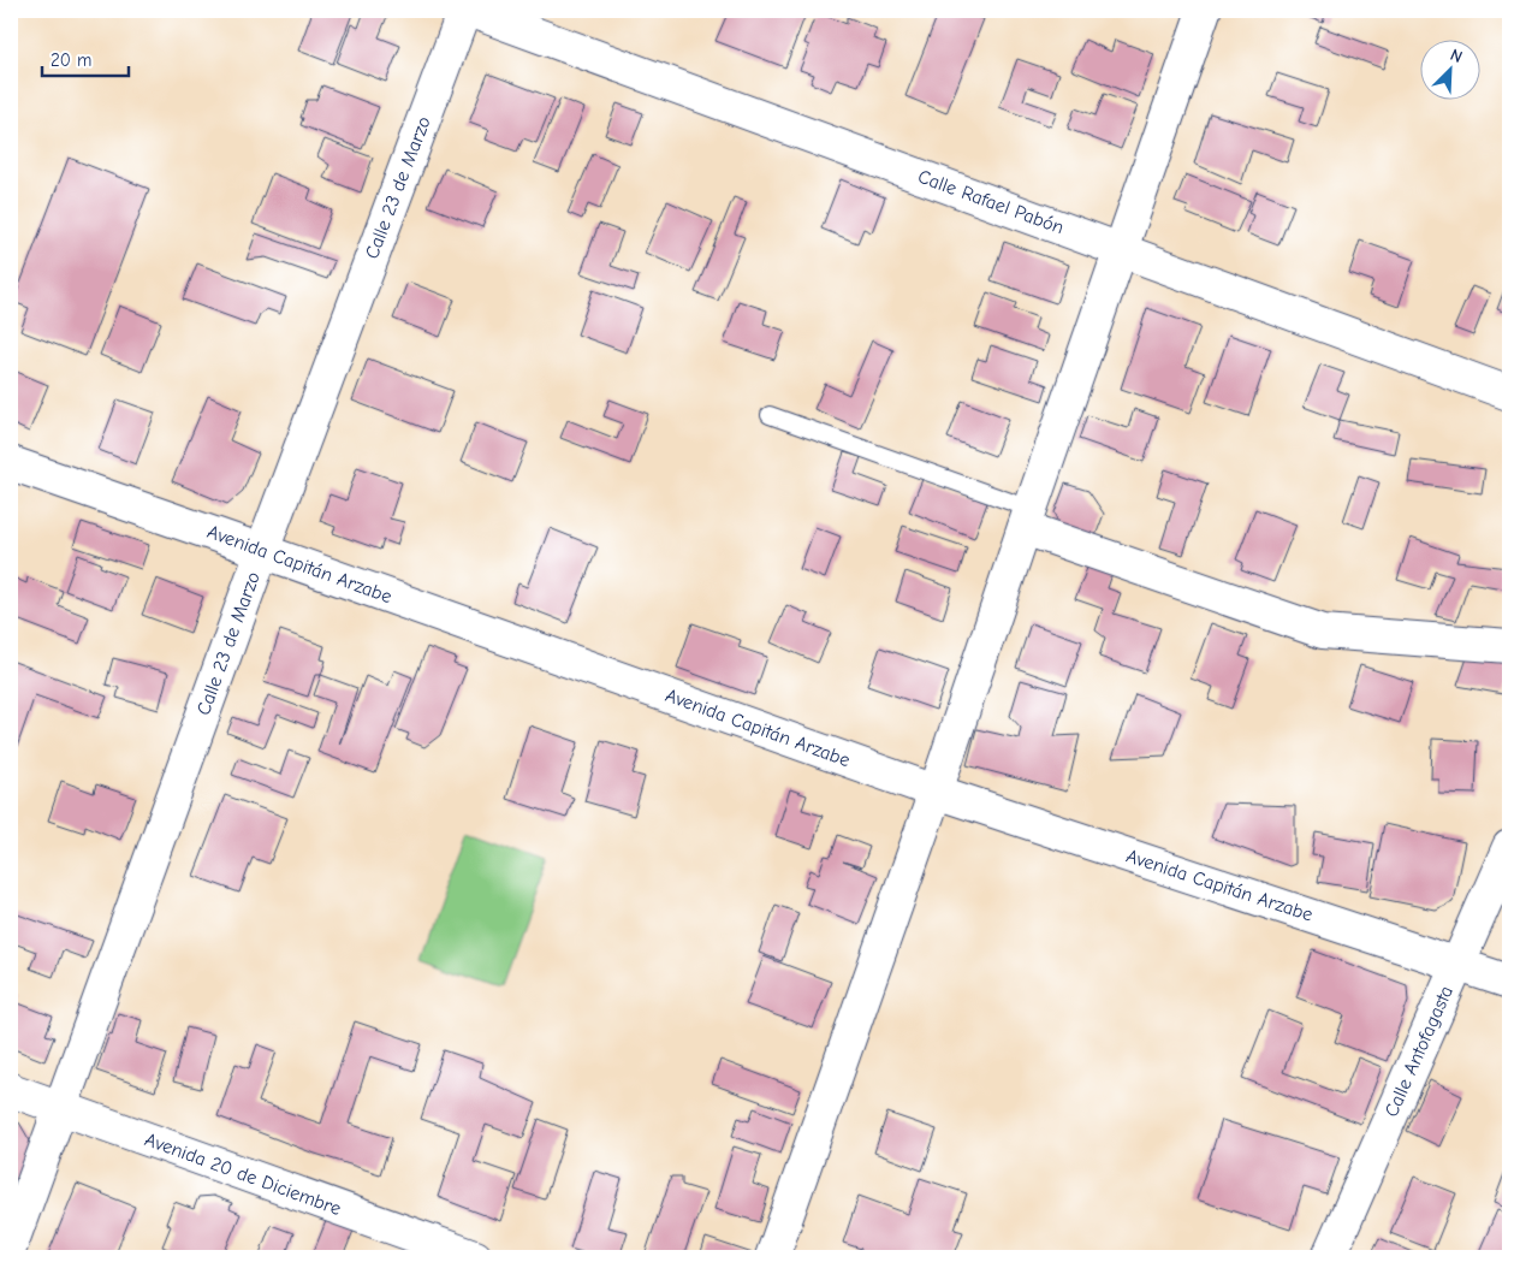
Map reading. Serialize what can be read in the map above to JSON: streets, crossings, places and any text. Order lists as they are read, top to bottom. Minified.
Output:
{"streets":{"main road":["Calle 23 de Marzo","Calle Rafael Pabón","Avenida Capitán Arzabe","Calle Antofagasta","Avenida 20 de Diciembre"]},"crossings":[["Calle 23 de Marzo","Avenida Capitán Arzabe"],["Calle 23 de Marzo","Avenida 20 de Diciembre"],["Avenida Capitán Arzabe","Calle Antofagasta"]],"scale_bar":"20 m","north":"top right"}
